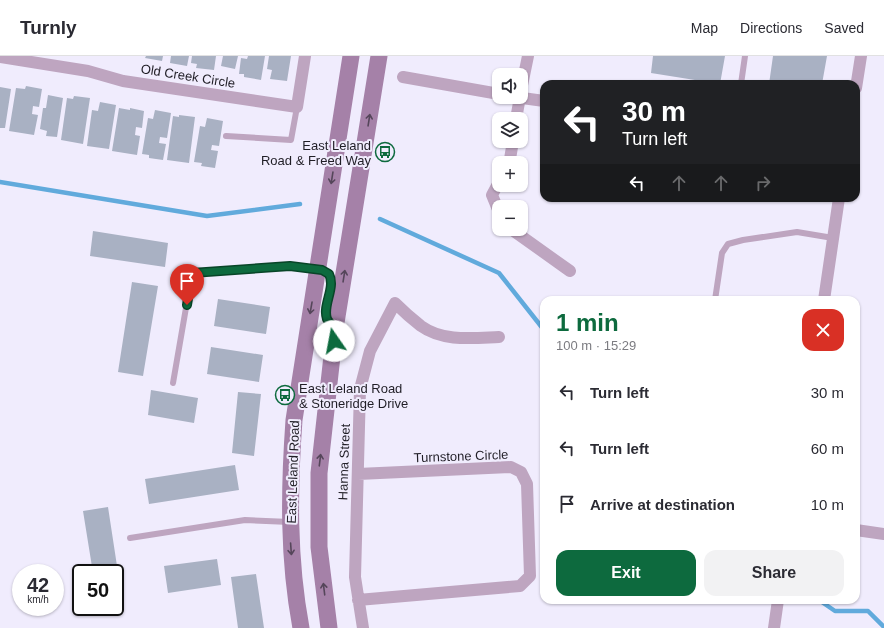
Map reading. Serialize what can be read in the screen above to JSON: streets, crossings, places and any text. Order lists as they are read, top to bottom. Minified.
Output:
{"streets":{"main road":["East Leland Road"],"street":["Old Creek Circle","Turnstone Circle","Hanna Street"]},"crossings":[["Turnstone Circle","Hanna Street"]],"places":{"bus stop":["East Leland Road & Freed Way","East Leland Road & Stoneridge Drive"]},"page":{"header":"Turnly","nav":["Map","Directions","Saved"],"map_buttons":["+","−"],"turn":["30 m","Turn left"],"heading":["1 min","100 m · 15:29"],"list":[{"name":"Turn left","value":"30 m"},{"name":"Turn left","value":"60 m"},{"name":"Arrive at destination","value":"10 m"}],"buttons":["Exit","Share"],"speed":"42 km/h","limit":"50"}}
